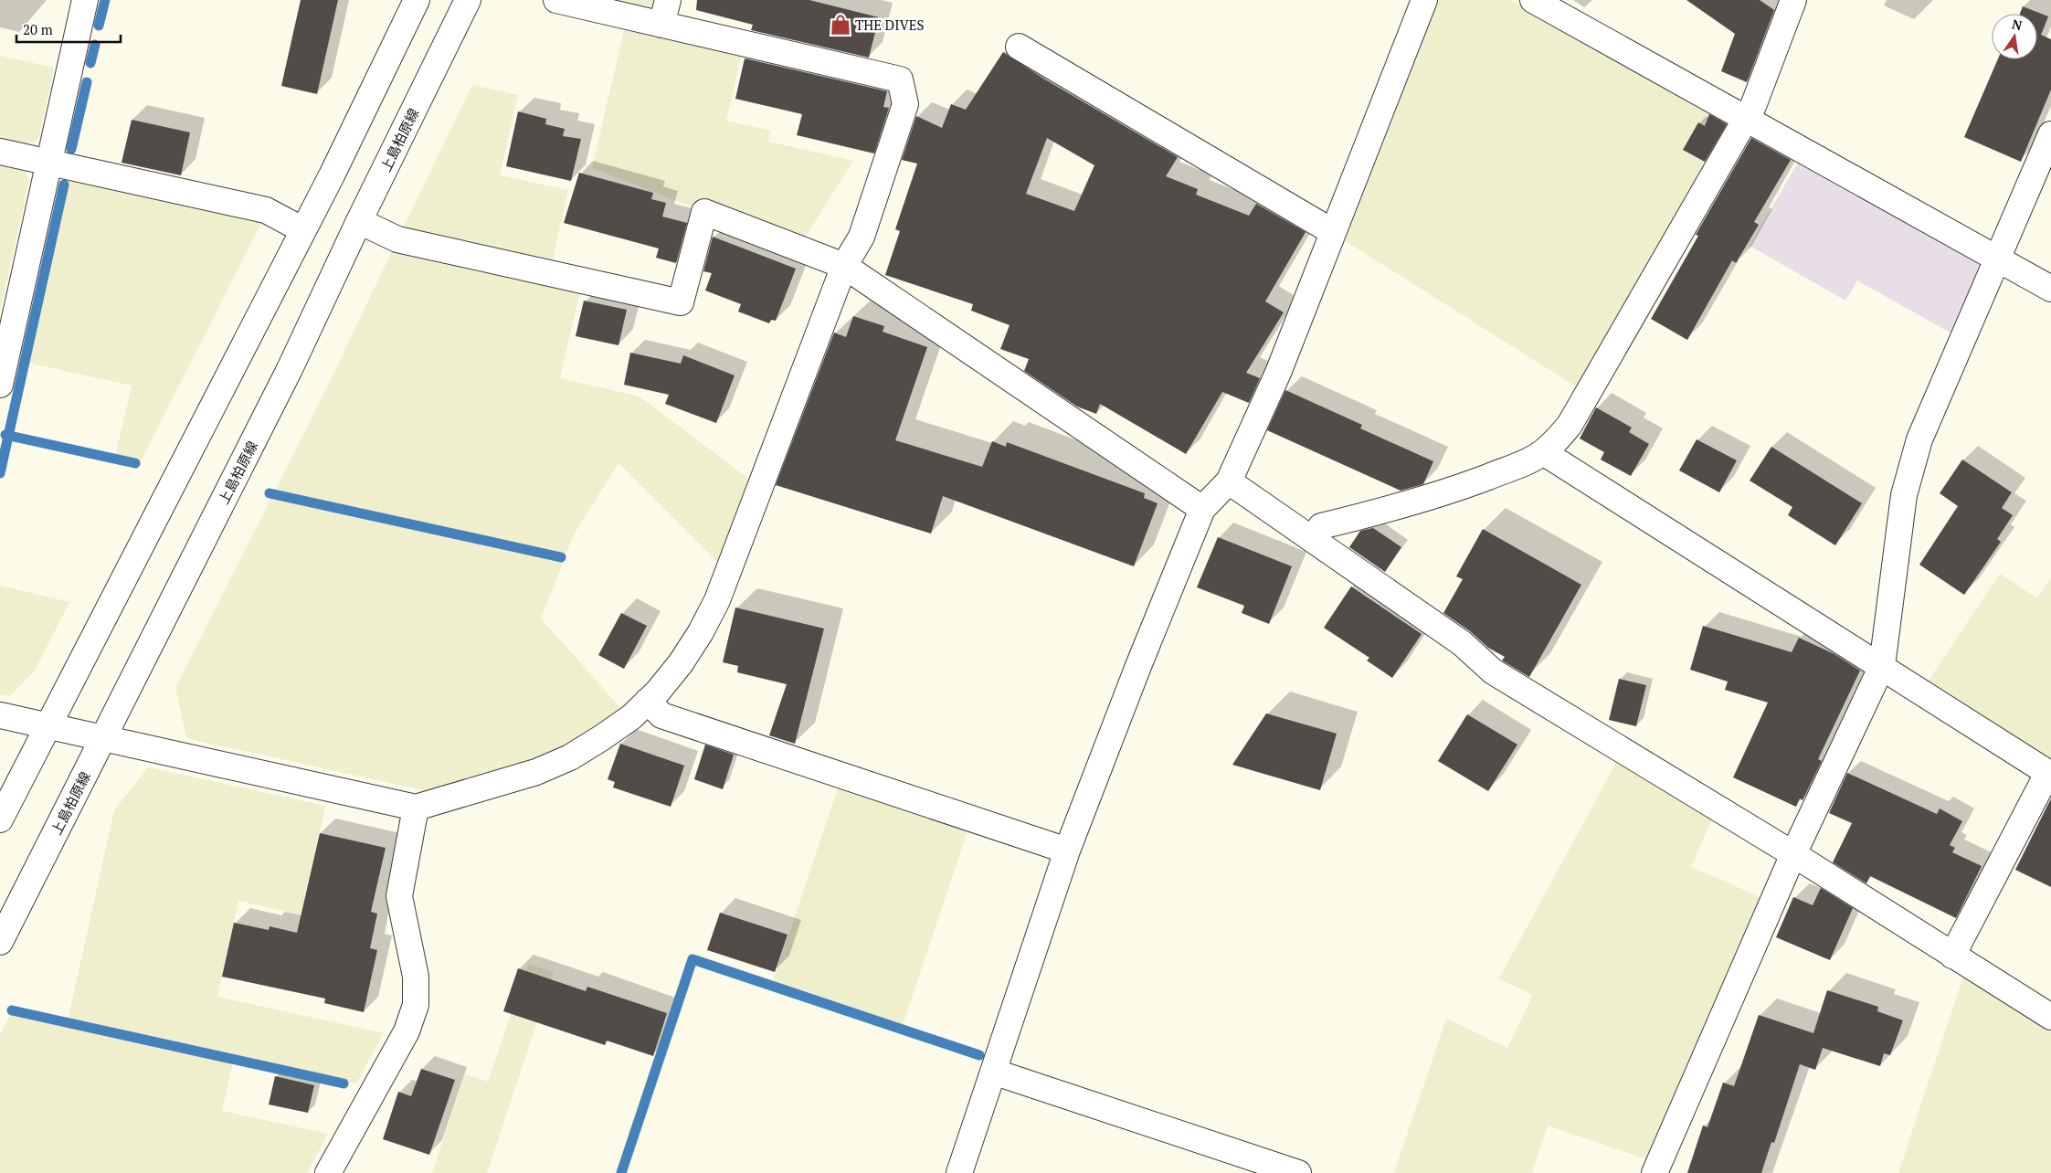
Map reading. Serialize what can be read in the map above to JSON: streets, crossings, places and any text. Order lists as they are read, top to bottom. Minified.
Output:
{"streets":{"street":["上島柏原線"]},"places":{"shop":["THE DIVES"]},"scale_bar":"20 m","north":"top"}
